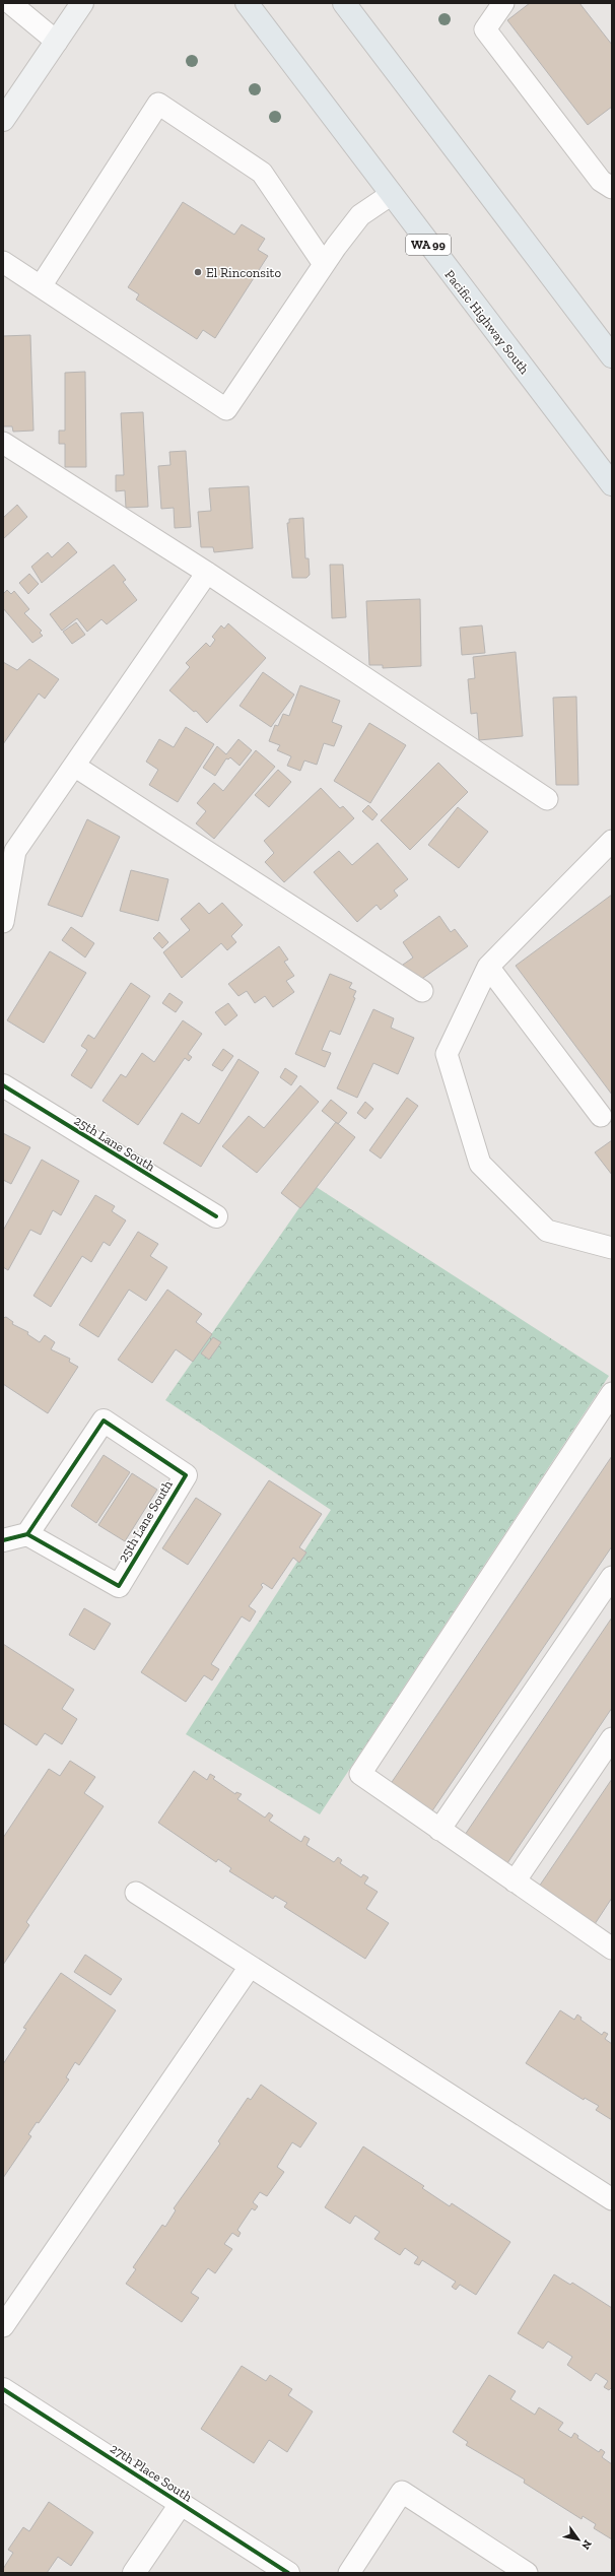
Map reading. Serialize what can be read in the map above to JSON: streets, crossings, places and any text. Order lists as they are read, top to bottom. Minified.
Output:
{"streets":{"main road":["WA 99","Pacific Highway South"],"street":["25th Lane South","27th Place South"]},"places":["El Rinconsito"],"north":"bottom right"}
